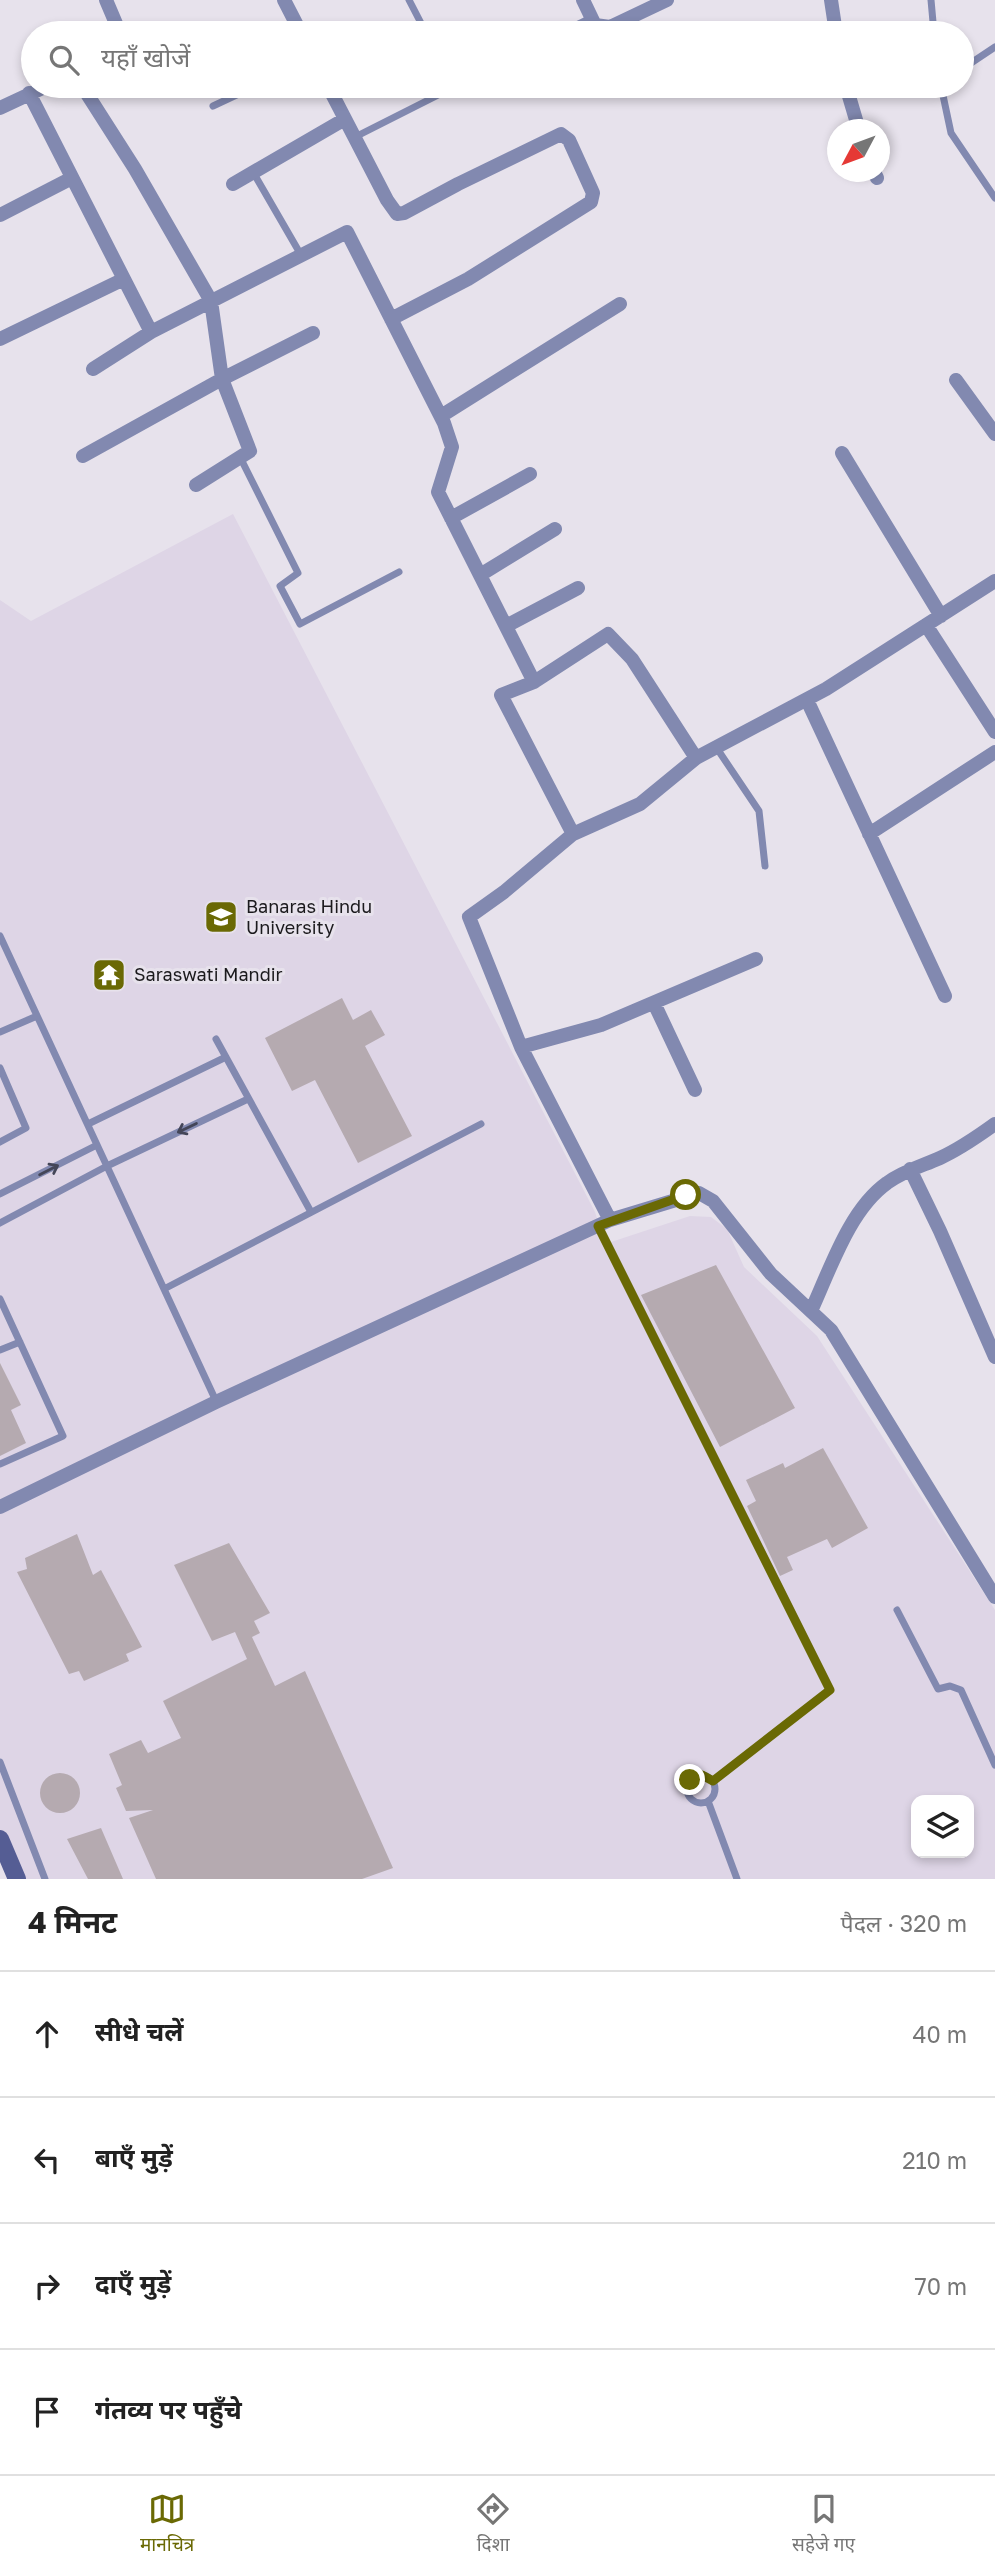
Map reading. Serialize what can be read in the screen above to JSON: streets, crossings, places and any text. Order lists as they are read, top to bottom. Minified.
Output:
{"places":{"school or university":["Banaras Hindu University"],"temple":["Saraswati Mandir"]},"north":"bottom left","page":{"search":"यहाँ खोजें","heading":["4 मिनट","पैदल · 320 m"],"list":[["सीधे चलें","40 m"],["बाएँ मुड़ें","210 m"],["दाएँ मुड़ें","70 m"],"गंतव्य पर पहुँचे"],"nav":["मानचित्र","दिशा","सहेजे गए"]}}
